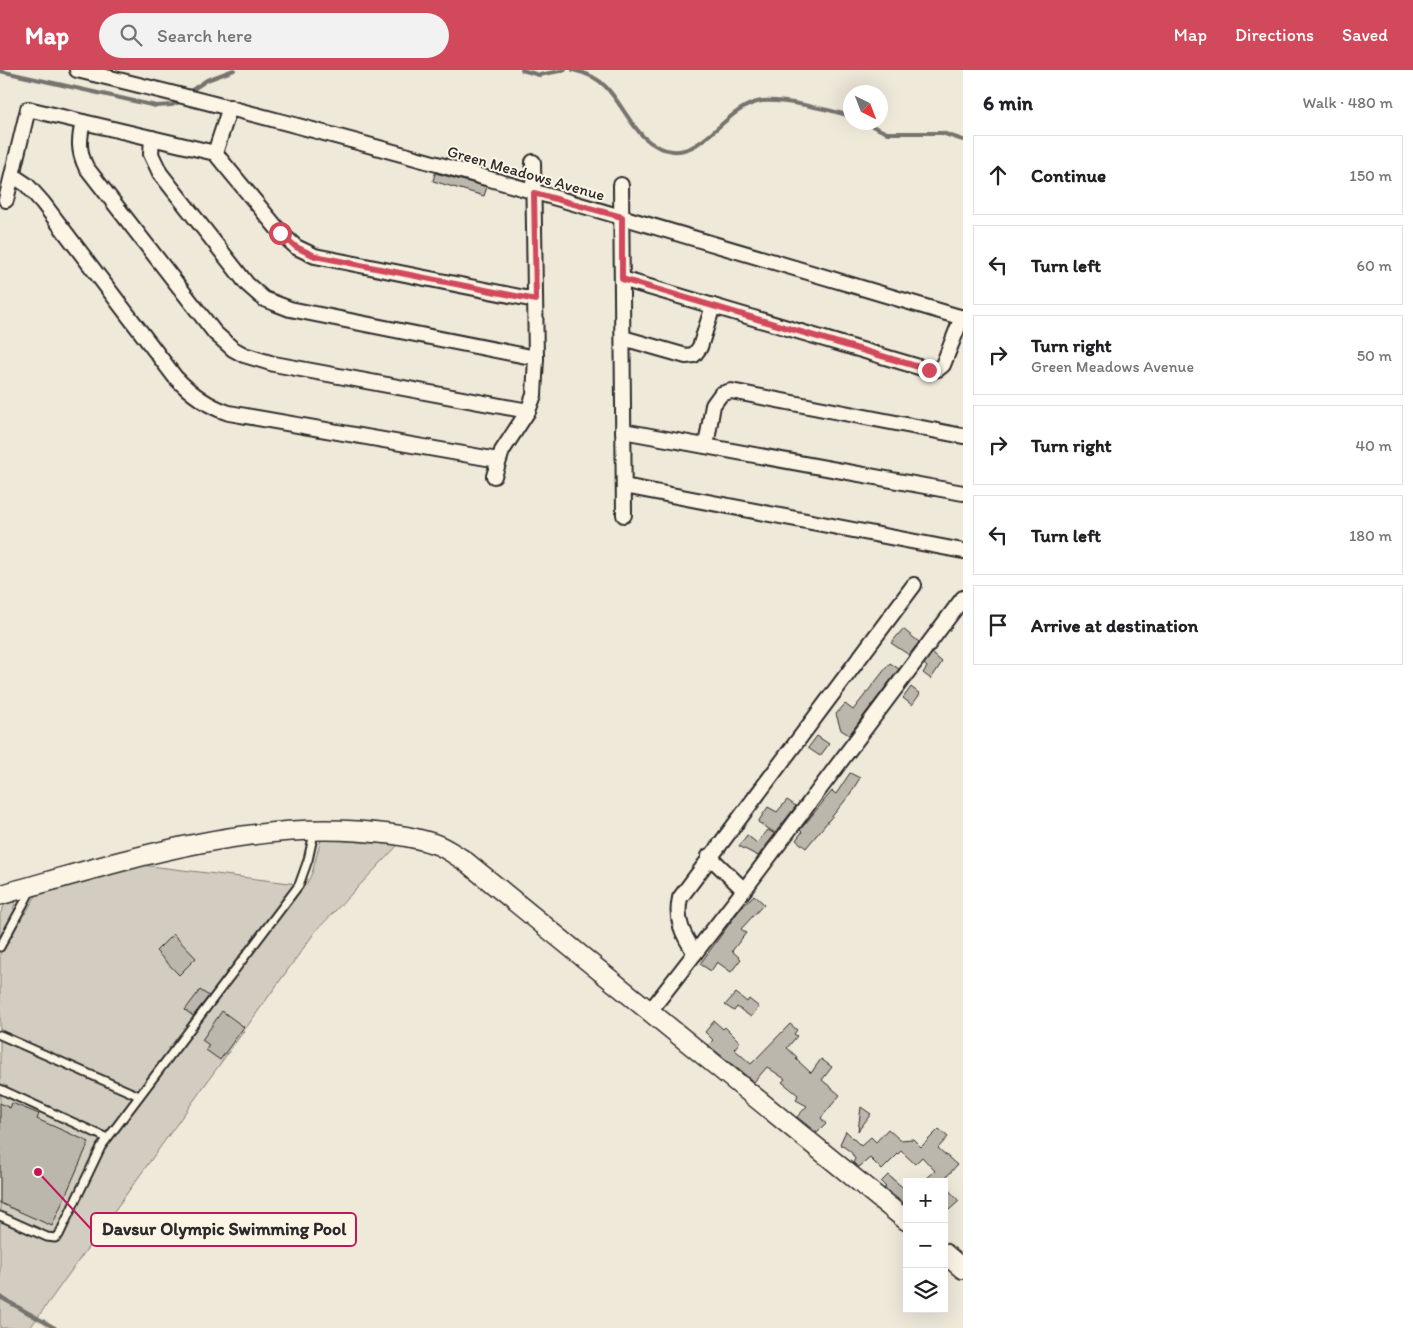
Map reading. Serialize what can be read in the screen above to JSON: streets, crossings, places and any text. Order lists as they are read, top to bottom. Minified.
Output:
{"streets":{"street":["Green Meadows Avenue"]},"places":["Davsur Olympic Swimming Pool"],"north":"bottom right","page":{"header":"Map","search":"Search here","nav":["Map","Directions","Saved"],"heading":["6 min","Walk · 480 m"],"list":[["Continue","150 m"],["Turn left","60 m"],["Turn right","Green Meadows Avenue","50 m"],["Turn right","40 m"],["Turn left","180 m"],"Arrive at destination"],"map_buttons":["+","−"]}}
